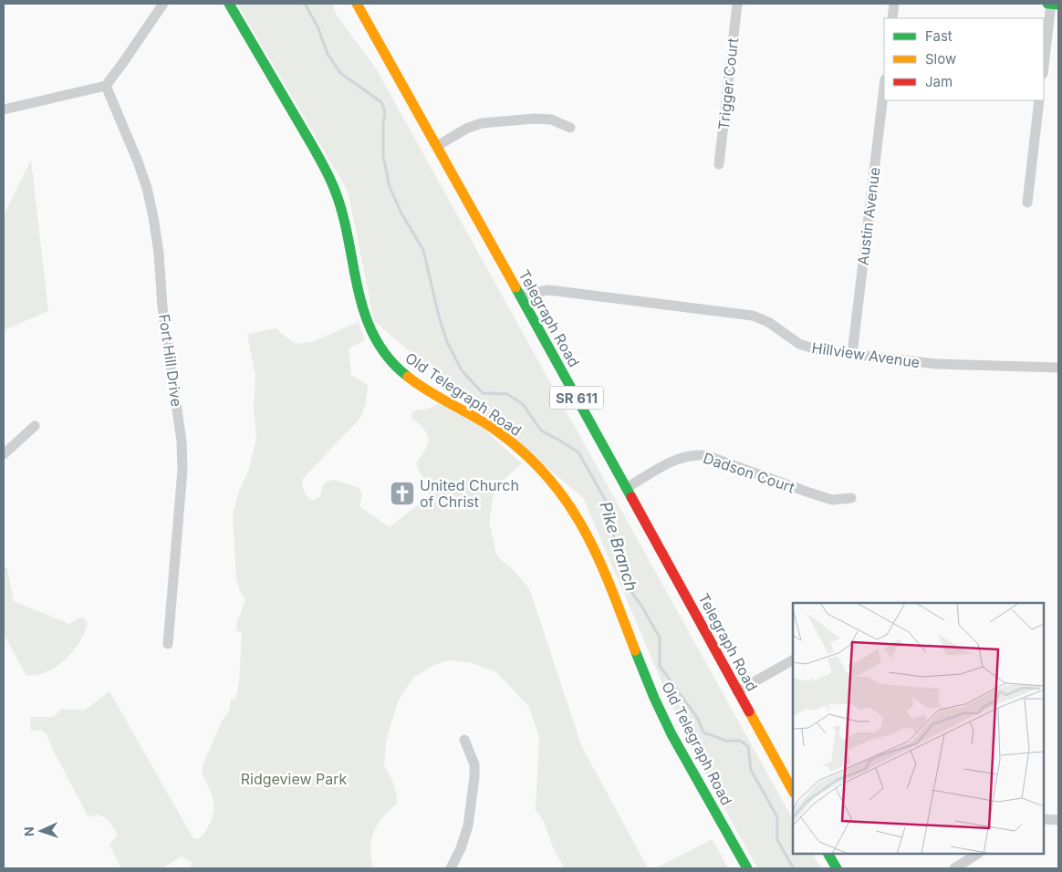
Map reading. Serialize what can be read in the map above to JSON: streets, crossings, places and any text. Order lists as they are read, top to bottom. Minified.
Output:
{"streets":{"street":["Trigger Court","Austin Avenue","Telegraph Road","Hillview Avenue","Fort Hill Drive","Old Telegraph Road","SR 611","Dadson Court"]},"crossings":[["Austin Avenue","Hillview Avenue"],["Telegraph Road","Hillview Avenue"],["Telegraph Road","Dadson Court"]],"water":["Pike Branch"],"parks":["Ridgeview Park"],"places":{"church":["United Church of Christ"]},"legend":["Fast","Slow","Jam"],"north":"left"}
